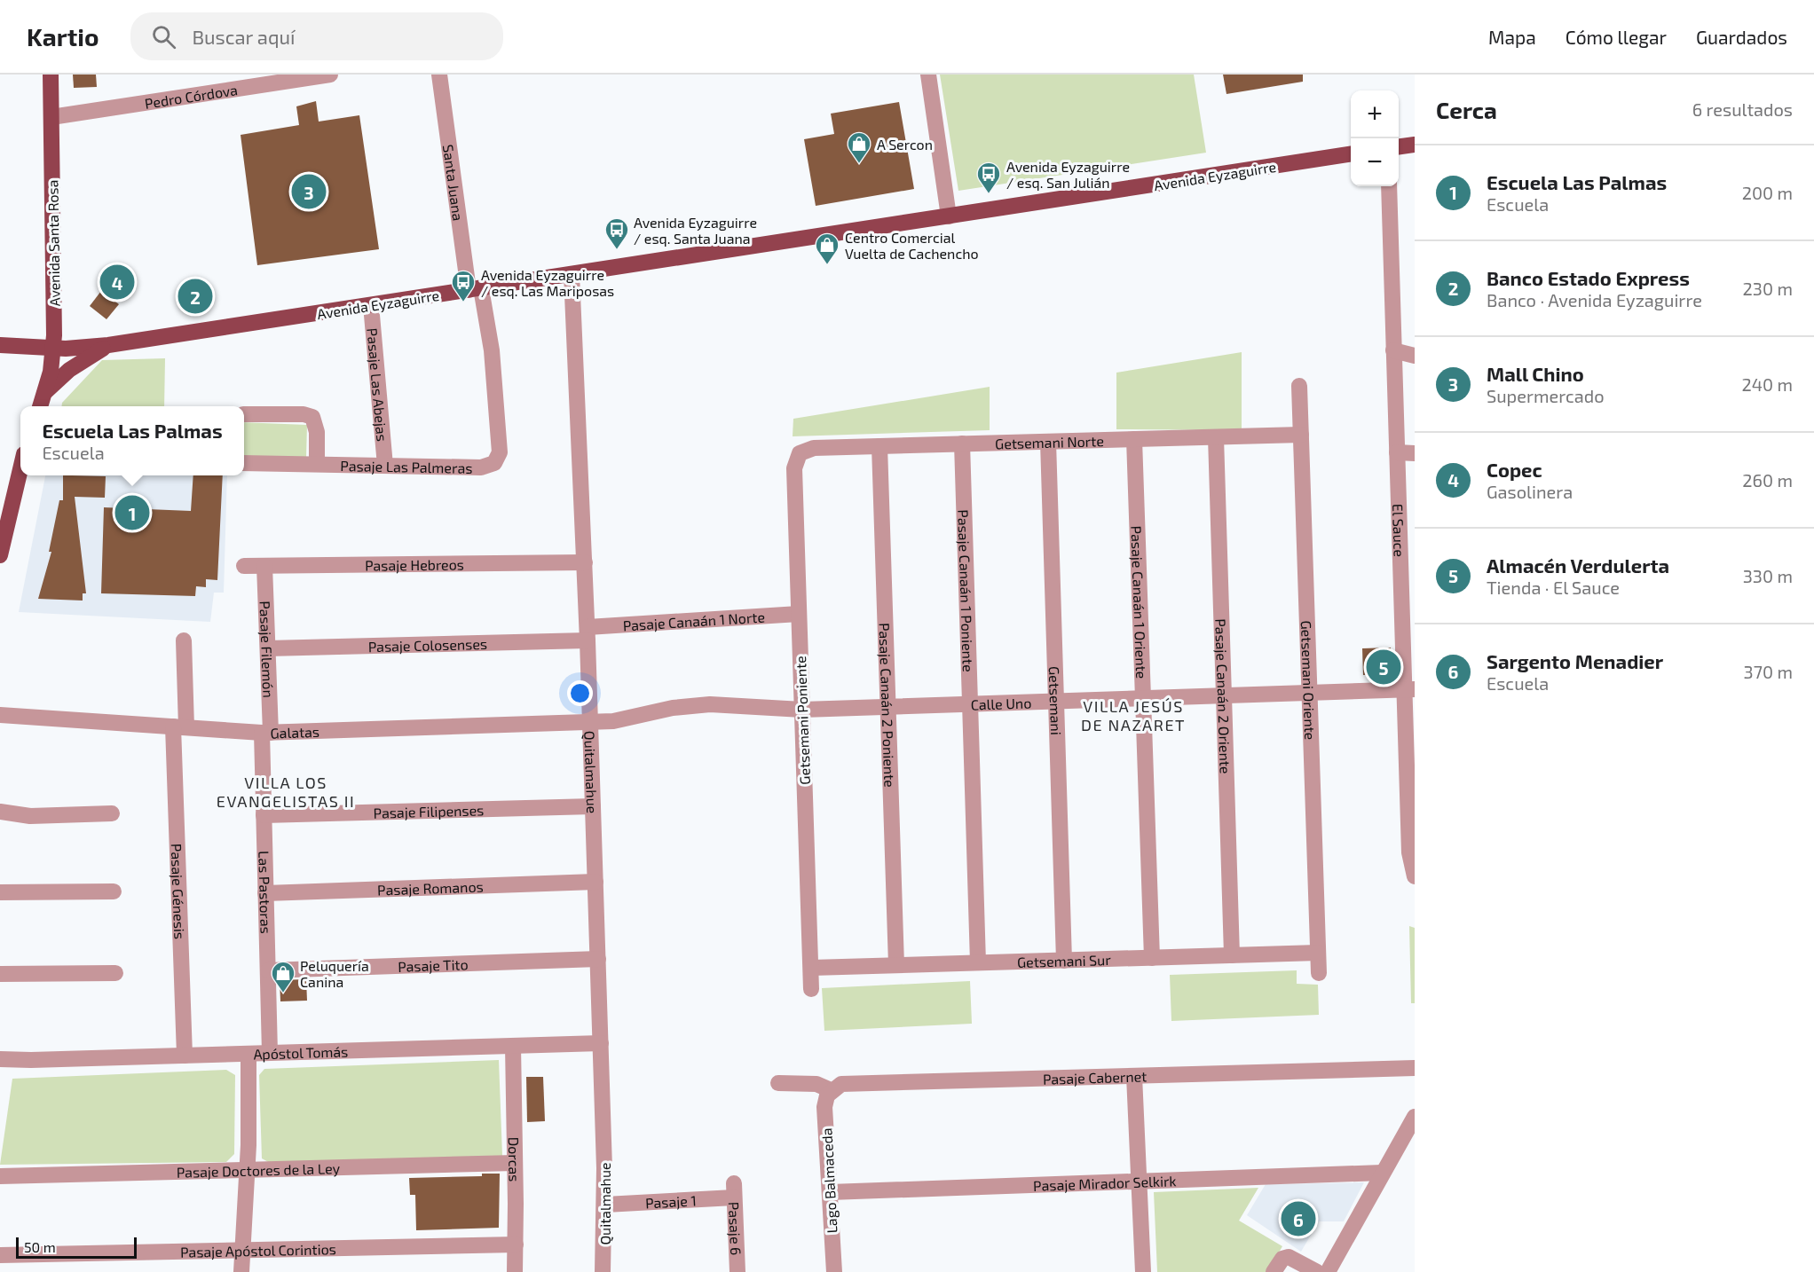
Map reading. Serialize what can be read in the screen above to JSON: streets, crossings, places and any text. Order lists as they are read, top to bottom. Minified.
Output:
{"streets":{"main road":["Avenida Eyzaguirre","Avenida Santa Rosa"],"street":["Pedro Córdova","Santa Juana","Pasaje Las Abejas","Getsemani Norte","Pasaje Las Palmeras","El Sauce","Pasaje Hebreos","Pasaje Canaán 1 Poniente","Pasaje Canaán 1 Oriente","Pasaje Canaán 1 Norte","Pasaje Colosenses","Pasaje Filemón","Getsemani Oriente","Pasaje Canaán 2 Oriente","Getsemani","Calle Uno","Pasaje Canaán 2 Poniente","Getsemani Poniente","Galatas","Quitalmahue","Pasaje Filipenses","Pasaje Romanos","Pasaje Génesis","Las Pastoras","Getsemani Sur","Pasaje Tito","Apóstol Tomás","Pasaje Cabernet","Dorcas","Pasaje Doctores de la Ley","Lago Balmaceda","Pasaje Mirador Selkirk","Pasaje 1","Pasaje 6","Pasaje Apóstol Corintios"]},"crossings":[["Pedro Córdova","Avenida Santa Rosa"],["Avenida Eyzaguirre","Santa Juana"],["Avenida Eyzaguirre","Avenida Santa Rosa"],["Avenida Eyzaguirre","Pasaje Las Abejas"],["Avenida Eyzaguirre","Quitalmahue"],["Santa Juana","Pasaje Las Palmeras"],["Pasaje Las Abejas","Pasaje Las Palmeras"],["Getsemani Norte","Pasaje Canaán 1 Poniente"],["Getsemani Norte","Pasaje Canaán 1 Oriente"],["Getsemani Norte","Getsemani Oriente"],["Getsemani Norte","Pasaje Canaán 2 Oriente"],["Getsemani Norte","Getsemani"],["Getsemani Norte","Pasaje Canaán 2 Poniente"],["Getsemani Norte","Getsemani Poniente"],["El Sauce","Calle Uno"],["Pasaje Hebreos","Pasaje Filemón"],["Pasaje Hebreos","Quitalmahue"],["Pasaje Canaán 1 Poniente","Calle Uno"],["Pasaje Canaán 1 Poniente","Getsemani Sur"],["Pasaje Canaán 1 Oriente","Calle Uno"],["Pasaje Canaán 1 Oriente","Getsemani Sur"],["Pasaje Canaán 1 Norte","Pasaje Colosenses"],["Pasaje Canaán 1 Norte","Getsemani Poniente"],["Pasaje Canaán 1 Norte","Quitalmahue"],["Pasaje Colosenses","Pasaje Filemón"],["Pasaje Colosenses","Quitalmahue"],["Pasaje Filemón","Galatas"],["Pasaje Filemón","Las Pastoras"],["Getsemani Oriente","Calle Uno"],["Getsemani Oriente","Getsemani Sur"],["Pasaje Canaán 2 Oriente","Calle Uno"],["Pasaje Canaán 2 Oriente","Getsemani Sur"],["Getsemani","Calle Uno"],["Getsemani","Getsemani Sur"],["Calle Uno","Pasaje Canaán 2 Poniente"],["Calle Uno","Getsemani Poniente"],["Calle Uno","Galatas"],["Calle Uno","Quitalmahue"],["Pasaje Canaán 2 Poniente","Getsemani Sur"],["Getsemani Poniente","Getsemani Sur"],["Galatas","Quitalmahue"],["Galatas","Pasaje Génesis"],["Galatas","Las Pastoras"],["Quitalmahue","Pasaje Filipenses"],["Quitalmahue","Pasaje Romanos"],["Quitalmahue","Pasaje Tito"],["Quitalmahue","Apóstol Tomás"],["Quitalmahue","Pasaje 1"],["Pasaje Filipenses","Las Pastoras"],["Pasaje Romanos","Las Pastoras"],["Pasaje Génesis","Apóstol Tomás"],["Las Pastoras","Pasaje Tito"],["Las Pastoras","Apóstol Tomás"],["Apóstol Tomás","Dorcas"],["Pasaje Cabernet","Lago Balmaceda"],["Dorcas","Pasaje Doctores de la Ley"],["Dorcas","Pasaje Apóstol Corintios"],["Lago Balmaceda","Pasaje Mirador Selkirk"],["Pasaje 1","Pasaje 6"]],"districts":["VILLA JESÚS DE NAZARET","VILLA LOS EVANGELISTAS II"],"places":{"shop":["A Sercon","Centro Comercial Vuelta de Cachencho","Peluquería Canina"],"bus stop":["Avenida Eyzaguirre / esq. San Julián","Avenida Eyzaguirre / esq. Santa Juana","Avenida Eyzaguirre / esq. Las Mariposas"]},"scale_bar":"50 m","page":{"header":"Kartio","search":"Buscar aquí","nav":["Mapa","Cómo llegar","Guardados"],"heading":["Cerca","6 resultados"],"map_buttons":["+","−"],"list":[{"mark":"1","name":"Escuela Las Palmas","note":"Escuela","value":"200 m"},{"mark":"2","name":"Banco Estado Express","note":"Banco · Avenida Eyzaguirre","value":"230 m"},{"mark":"3","name":"Mall Chino","note":"Supermercado","value":"240 m"},{"mark":"4","name":"Copec","note":"Gasolinera","value":"260 m"},{"mark":"5","name":"Almacén Verdulerta","note":"Tienda · El Sauce","value":"330 m"},{"mark":"6","name":"Sargento Menadier","note":"Escuela","value":"370 m"}],"pins":["3","4","2","1","5","6"],"popup":["Escuela Las Palmas","Escuela"],"scale":"50 m"}}
